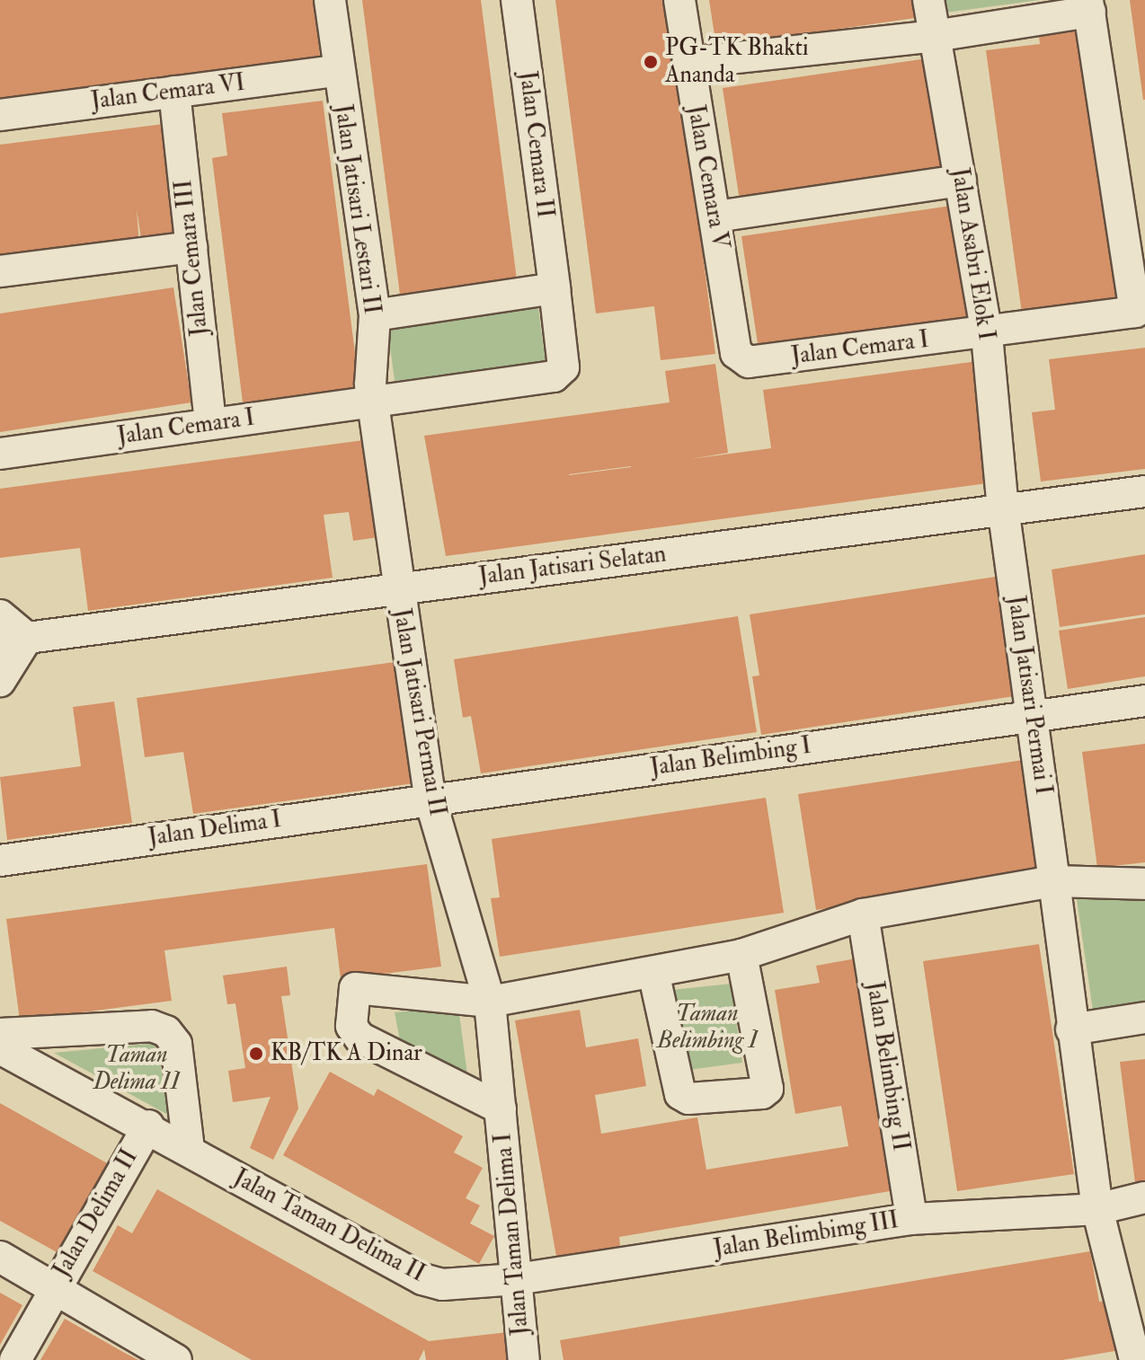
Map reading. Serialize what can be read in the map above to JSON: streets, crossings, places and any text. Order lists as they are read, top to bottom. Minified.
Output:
{"streets":{"street":["Jalan Cemara VI","Jalan Cemara II","Jalan Cemara V","Jalan Jatisari Lestari II","Jalan Asabri Elok I","Jalan Cemara III","Jalan Cemara I","Jalan Jatisari Selatan","Jalan Jatisari Permai I","Jalan Jatisari Permai II","Jalan Belimbing I","Jalan Delima I","Jalan Belimbing II","Jalan Delima II","Jalan Taman Delima II","Jalan Taman Delima I","Jalan Belimbimg III"]},"crossings":[["Jalan Cemara VI","Jalan Jatisari Lestari II"],["Jalan Cemara VI","Jalan Cemara III"],["Jalan Cemara II","Jalan Jatisari Lestari II"],["Jalan Cemara II","Jalan Cemara I"],["Jalan Cemara V","Jalan Cemara I"],["Jalan Jatisari Lestari II","Jalan Cemara I"],["Jalan Jatisari Lestari II","Jalan Jatisari Selatan"],["Jalan Jatisari Lestari II","Jalan Jatisari Permai II"],["Jalan Asabri Elok I","Jalan Cemara I"],["Jalan Asabri Elok I","Jalan Jatisari Selatan"],["Jalan Asabri Elok I","Jalan Jatisari Permai I"],["Jalan Cemara III","Jalan Cemara I"],["Jalan Jatisari Selatan","Jalan Jatisari Permai I"],["Jalan Jatisari Selatan","Jalan Jatisari Permai II"],["Jalan Jatisari Permai I","Jalan Belimbing I"],["Jalan Jatisari Permai I","Jalan Belimbimg III"],["Jalan Jatisari Permai II","Jalan Belimbing I"],["Jalan Jatisari Permai II","Jalan Delima I"],["Jalan Jatisari Permai II","Jalan Taman Delima I"],["Jalan Belimbing I","Jalan Delima I"],["Jalan Belimbing II","Jalan Belimbimg III"],["Jalan Delima II","Jalan Taman Delima II"],["Jalan Taman Delima II","Jalan Taman Delima I"],["Jalan Taman Delima II","Jalan Belimbimg III"],["Jalan Taman Delima I","Jalan Belimbimg III"]],"parks":["Taman Belimbing I","Taman Delima II"],"places":["PG-TK Bhakti Ananda","KB/TK A Dinar"]}
